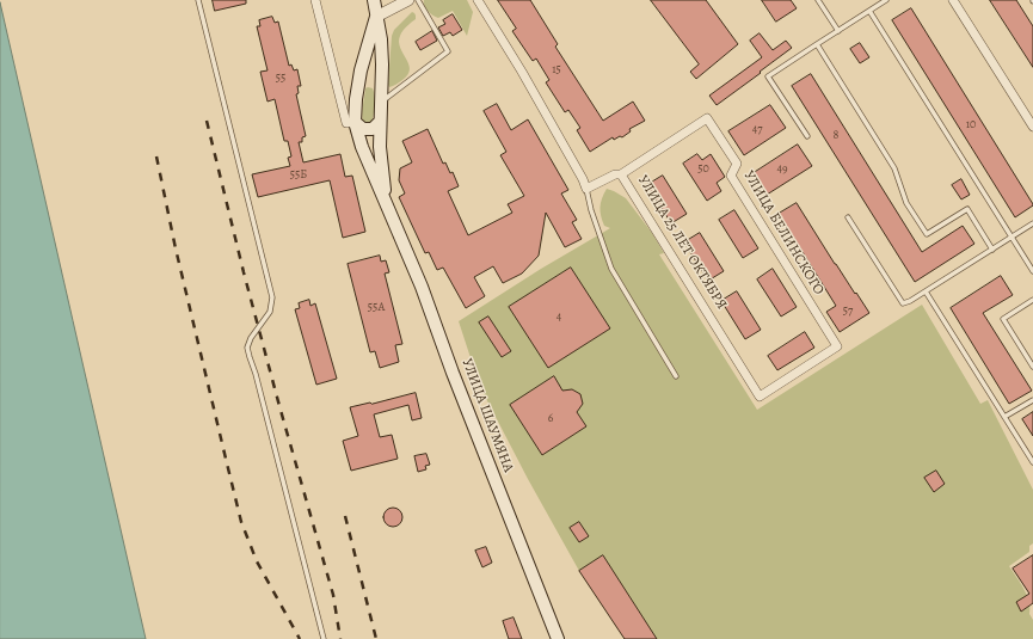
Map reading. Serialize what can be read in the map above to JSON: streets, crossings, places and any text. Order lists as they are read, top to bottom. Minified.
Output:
{"streets":{"main road":["УЛИЦА ШАУМЯНА"],"street":["УЛИЦА БЕЛИНСКОГО","УЛИЦА 25 ЛЕТ ОКТЯБРЯ"]},"crossings":[["УЛИЦА БЕЛИНСКОГО","УЛИЦА 25 ЛЕТ ОКТЯБРЯ"]],"house_numbers":["15","55","10","47","8","50","49","55Б","55А","57","4","6"]}
